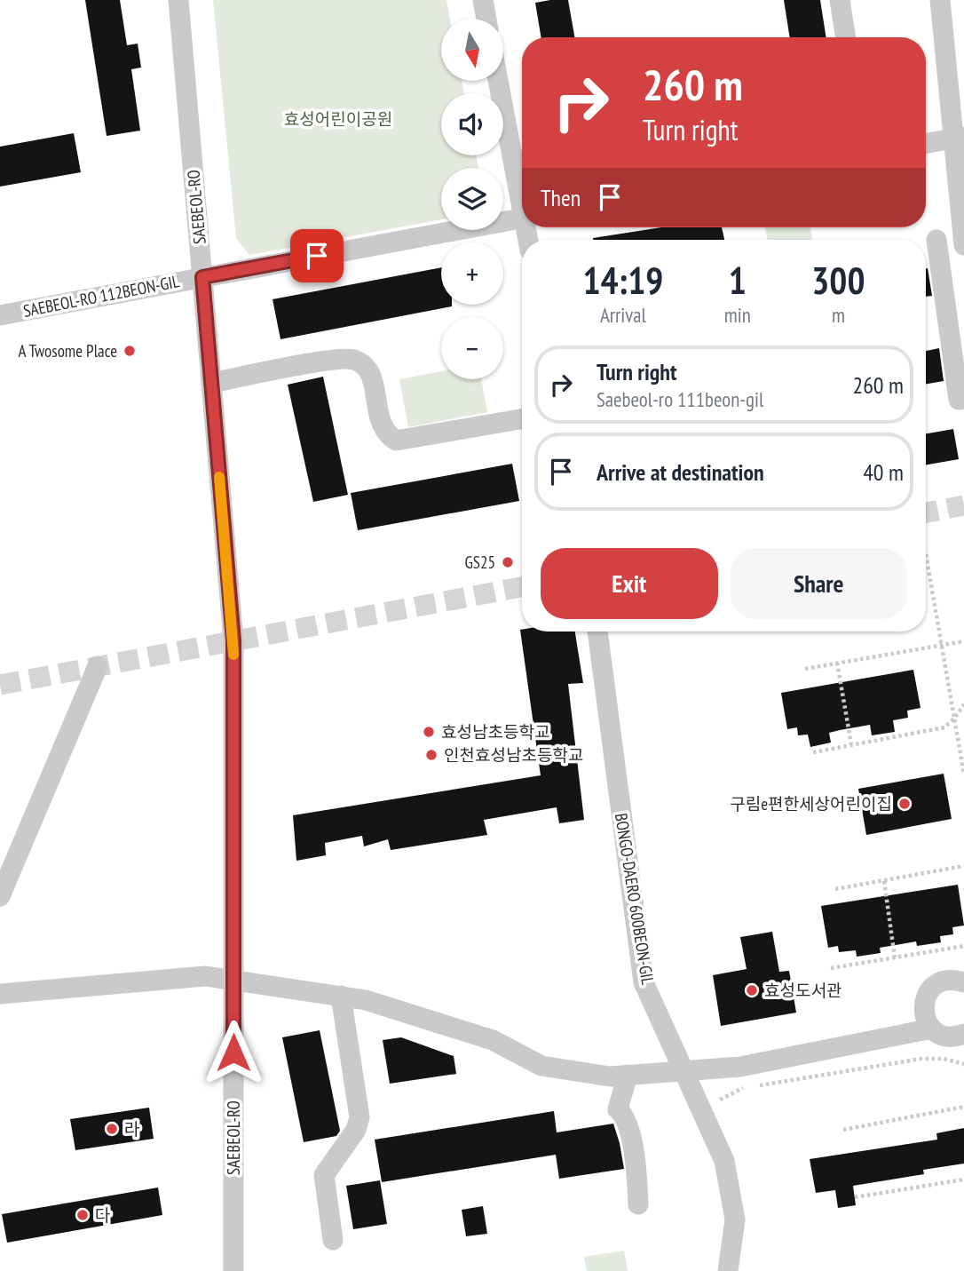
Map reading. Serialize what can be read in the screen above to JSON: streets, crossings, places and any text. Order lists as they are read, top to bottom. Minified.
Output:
{"streets":{"street":["SAEBEOL-RO","SAEBEOL-RO 112BEON-GIL","BONGO-DAERO 600BEON-GIL"]},"crossings":[["SAEBEOL-RO","SAEBEOL-RO 112BEON-GIL"]],"parks":["효성어린이공원"],"places":["A Twosome Place","GS25","효성남초등학교","인천효성남초등학교","구림e편한세상어린이집","효성도서관","라","다"],"north":"bottom","page":{"map_buttons":["+","−"],"turn":["260 m","Turn right"],"then":"Then","eta":["14:19","Arrival","1","min","300","m"],"list":[{"name":"Turn right","note":"Saebeol-ro 111beon-gil","value":"260 m"},{"name":"Arrive at destination","value":"40 m"}],"buttons":["Exit","Share"]}}
